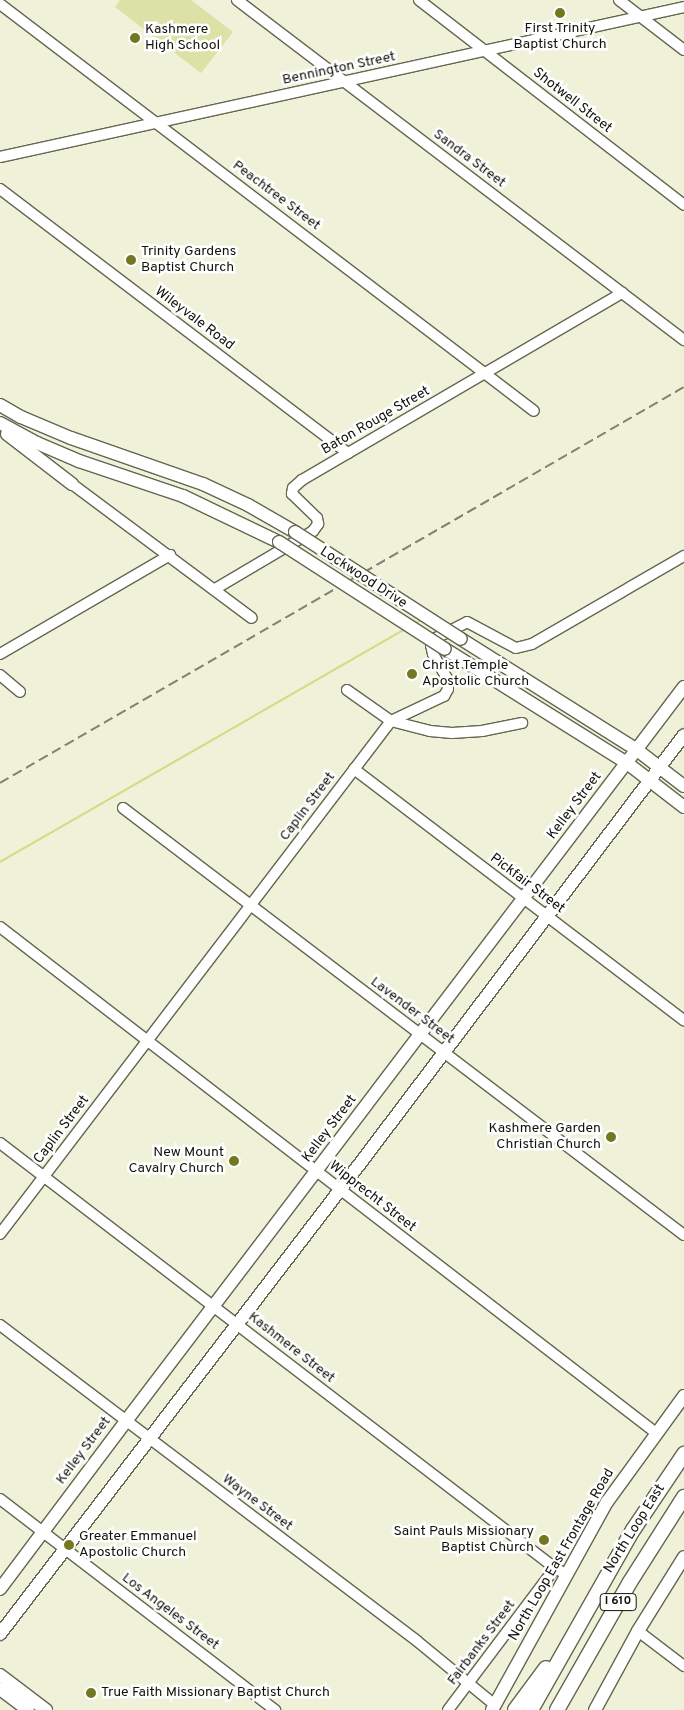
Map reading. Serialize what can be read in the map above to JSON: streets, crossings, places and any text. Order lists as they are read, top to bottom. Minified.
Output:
{"streets":{"highway":["North Loop East","I 610"],"main road":["Lockwood Drive","Kelley Street","North Loop East Frontage Road"],"street":["Bennington Street","Shotwell Street","Sandra Street","Peachtree Street","Wileyvale Road","Baton Rouge Street","Caplin Street","Pickfair Street","Lavender Street","Wipprecht Street","Kashmere Street","Wayne Street","Los Angeles Street","Fairbanks Street"]},"crossings":[["Bennington Street","Shotwell Street"],["Bennington Street","Sandra Street"],["Bennington Street","Peachtree Street"],["Sandra Street","Baton Rouge Street"],["Peachtree Street","Baton Rouge Street"],["Wileyvale Road","Baton Rouge Street"],["Lockwood Drive","Kelley Street"],["Kelley Street","Pickfair Street"],["Kelley Street","Lavender Street"],["Kelley Street","Wipprecht Street"],["Kelley Street","Kashmere Street"],["Kelley Street","Wayne Street"],["Kelley Street","Los Angeles Street"],["Caplin Street","Pickfair Street"],["Caplin Street","Lavender Street"],["Caplin Street","Wipprecht Street"],["Caplin Street","Kashmere Street"],["Wipprecht Street","North Loop East Frontage Road"],["Kashmere Street","North Loop East Frontage Road"],["Kashmere Street","Fairbanks Street"],["Wayne Street","North Loop East Frontage Road"],["Wayne Street","Fairbanks Street"],["North Loop East Frontage Road","Fairbanks Street"]],"places":["First Trinity Baptist Church","Kashmere High School","Trinity Gardens Baptist Church","Christ Temple Apostolic Church","Kashmere Garden Christian Church","New Mount Cavalry Church","Saint Pauls Missionary Baptist Church","Greater Emmanuel Apostolic Church","True Faith Missionary Baptist Church"]}
